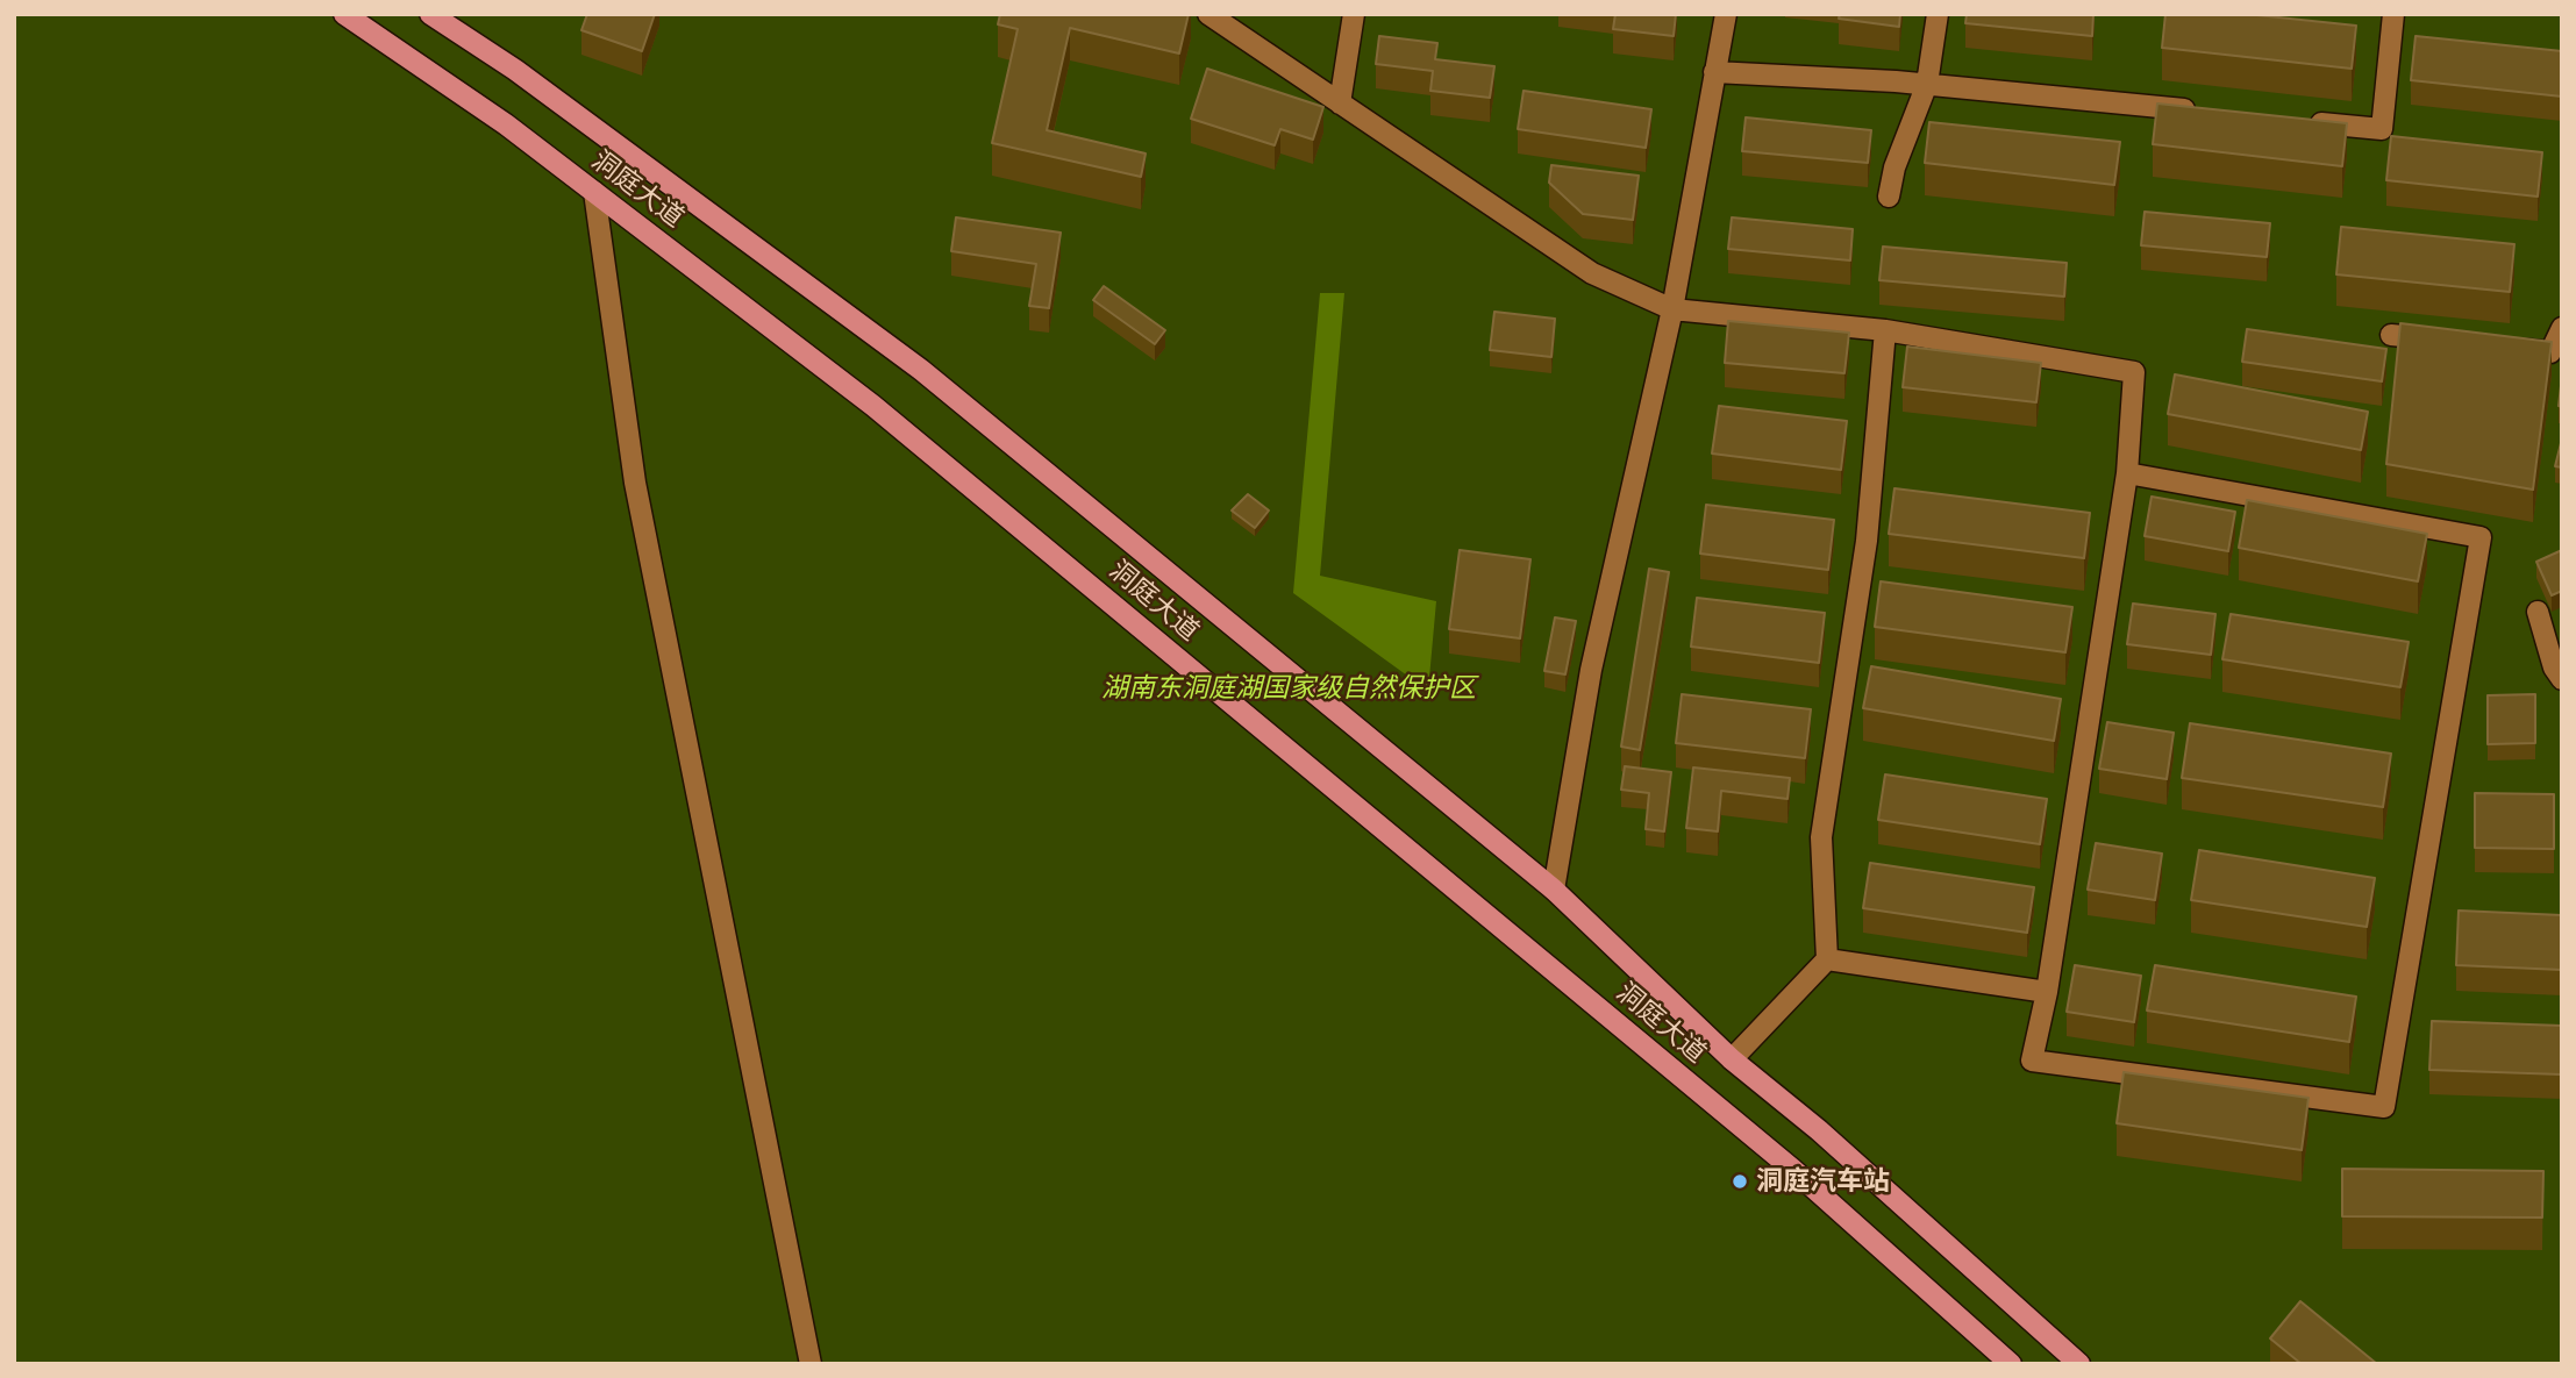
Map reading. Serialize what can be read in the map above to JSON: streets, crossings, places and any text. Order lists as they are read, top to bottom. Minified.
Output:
{"streets":{"main road":["洞庭大道"]},"parks":["湖南东洞庭湖国家级自然保护区"],"places":["洞庭汽车站"]}
